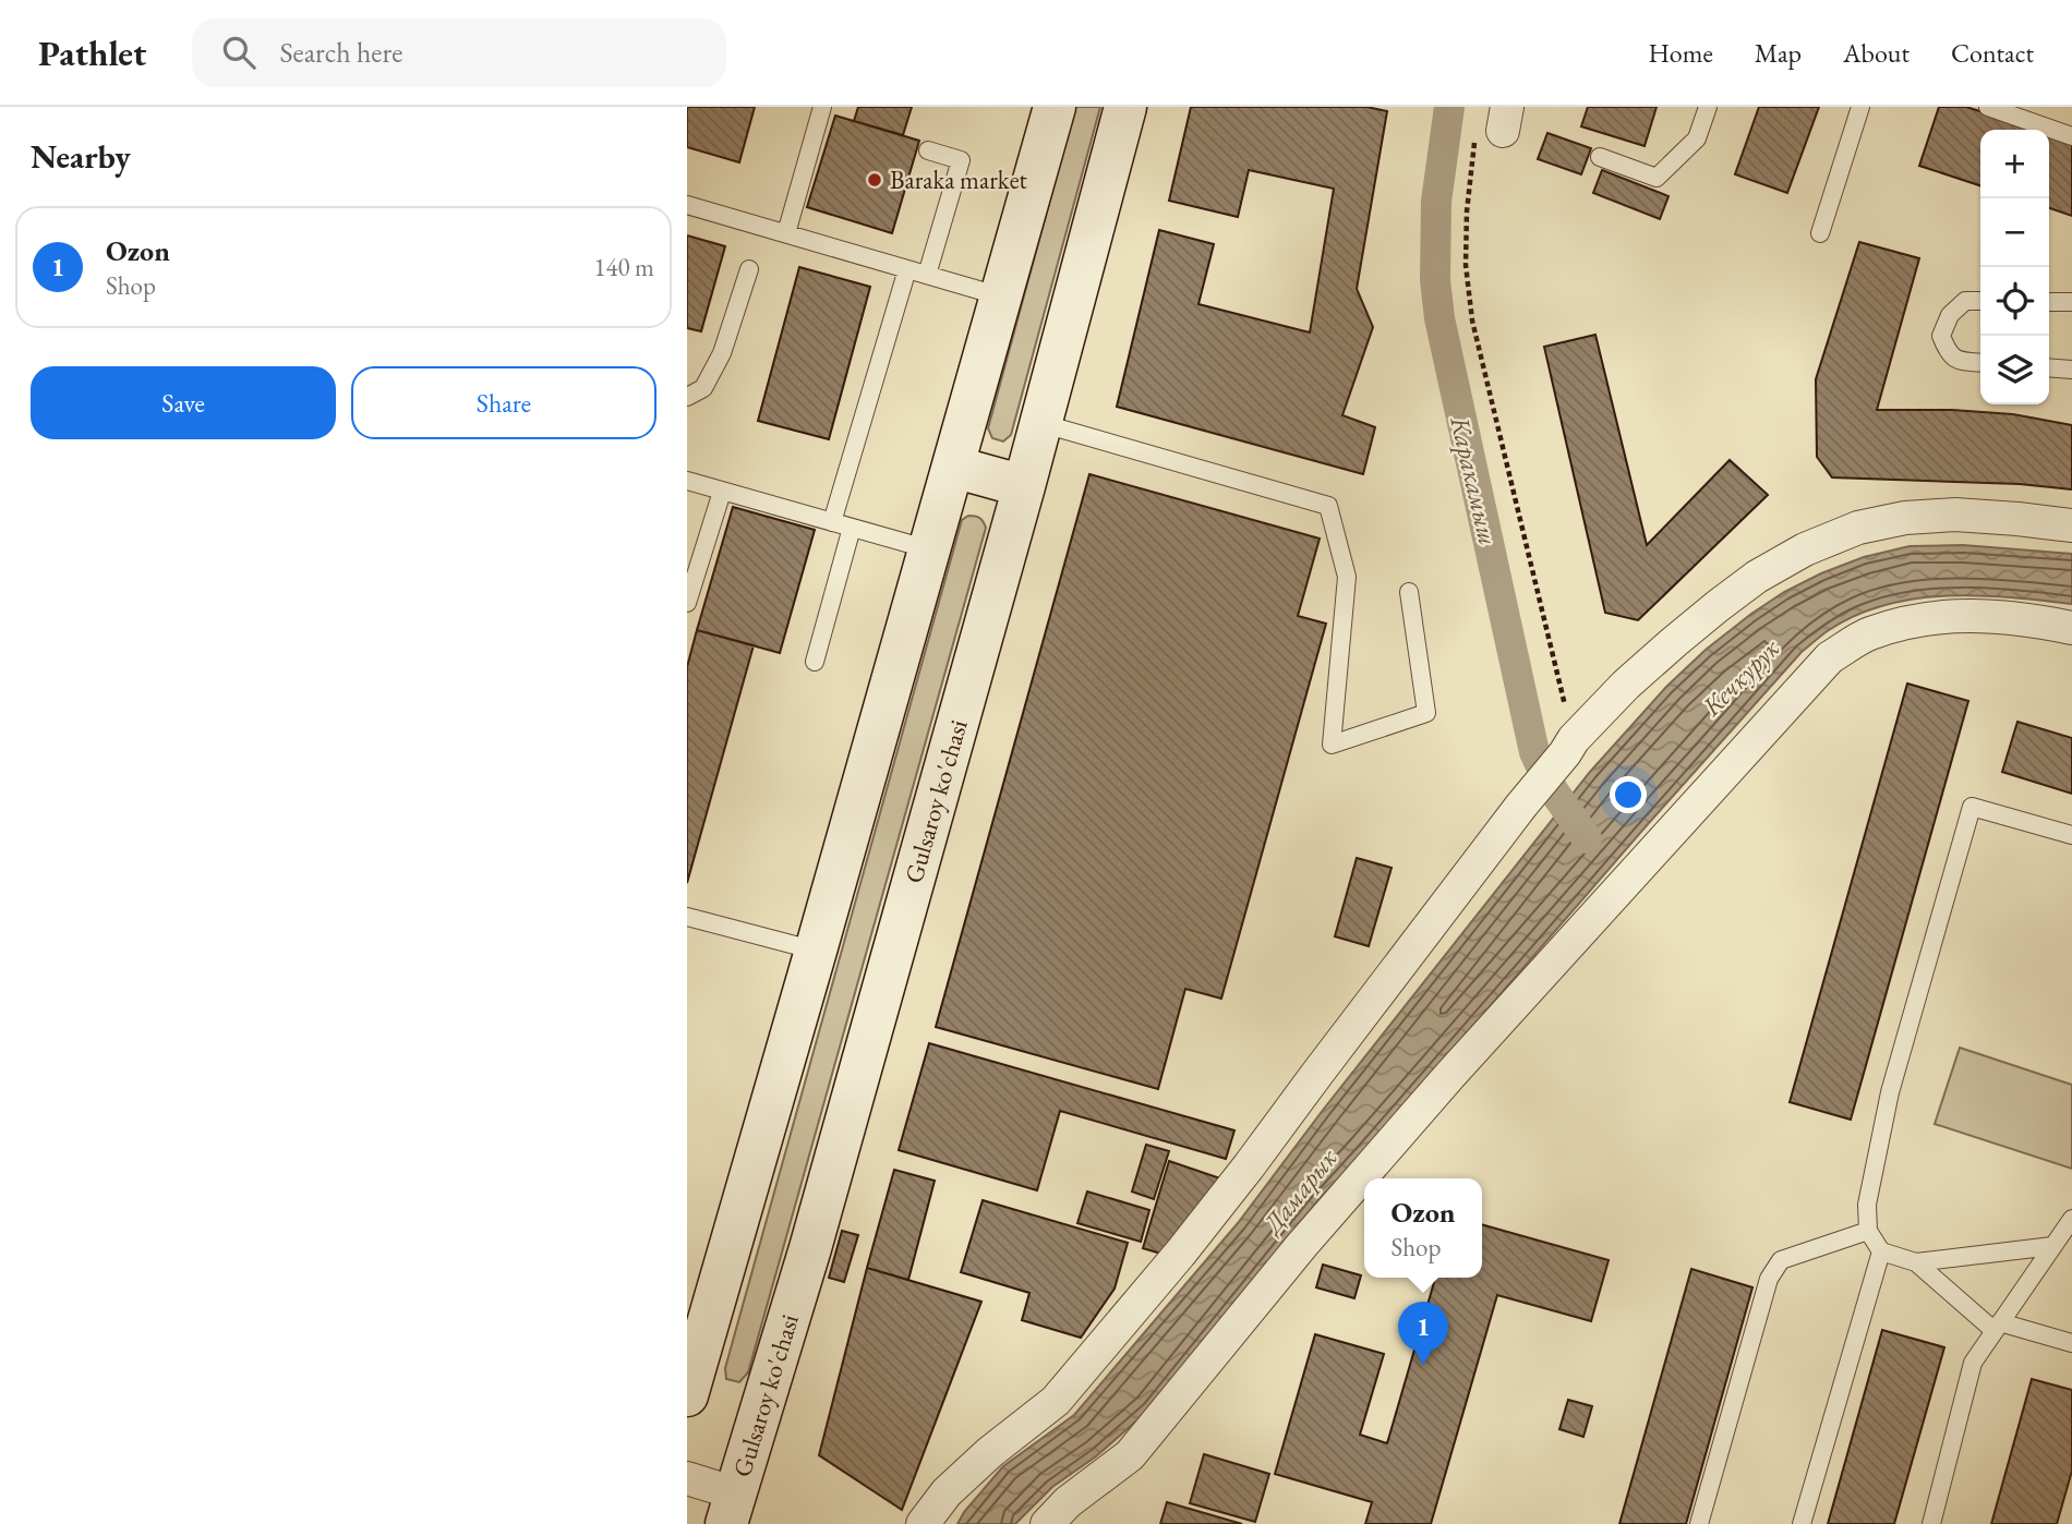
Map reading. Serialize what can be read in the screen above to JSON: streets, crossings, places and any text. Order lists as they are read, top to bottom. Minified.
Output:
{"streets":{"main road":["Gulsaroy ko'chasi"]},"water":["Каракамыш","Кечкурук","Дамарык"],"places":["Baraka market"],"page":{"header":"Pathlet","search":"Search here","nav":["Home","Map","About","Contact"],"heading":"Nearby","map_buttons":["+","−"],"list":[{"mark":"1","name":"Ozon","note":"Shop","value":"140 m"}],"buttons":["Save","Share"],"popup":["Ozon","Shop"],"pins":"1"}}
